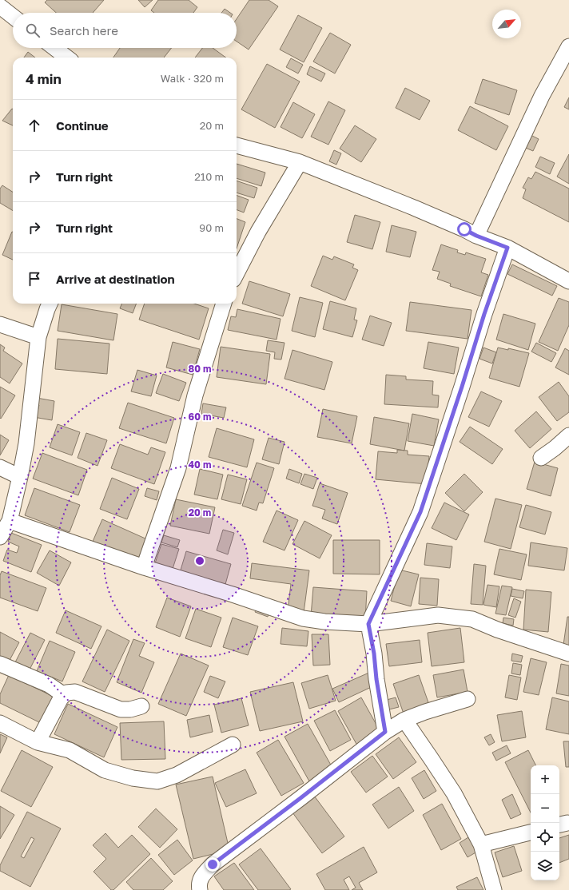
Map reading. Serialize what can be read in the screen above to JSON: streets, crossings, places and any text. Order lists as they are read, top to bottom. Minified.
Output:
{"north":"top right","page":{"search":"Search here","heading":["4 min","Walk · 320 m"],"list":[["Continue","20 m"],["Turn right","210 m"],["Turn right","90 m"],"Arrive at destination"],"map_buttons":["+","−"]},"rings":["80 m","60 m","40 m","20 m"]}
